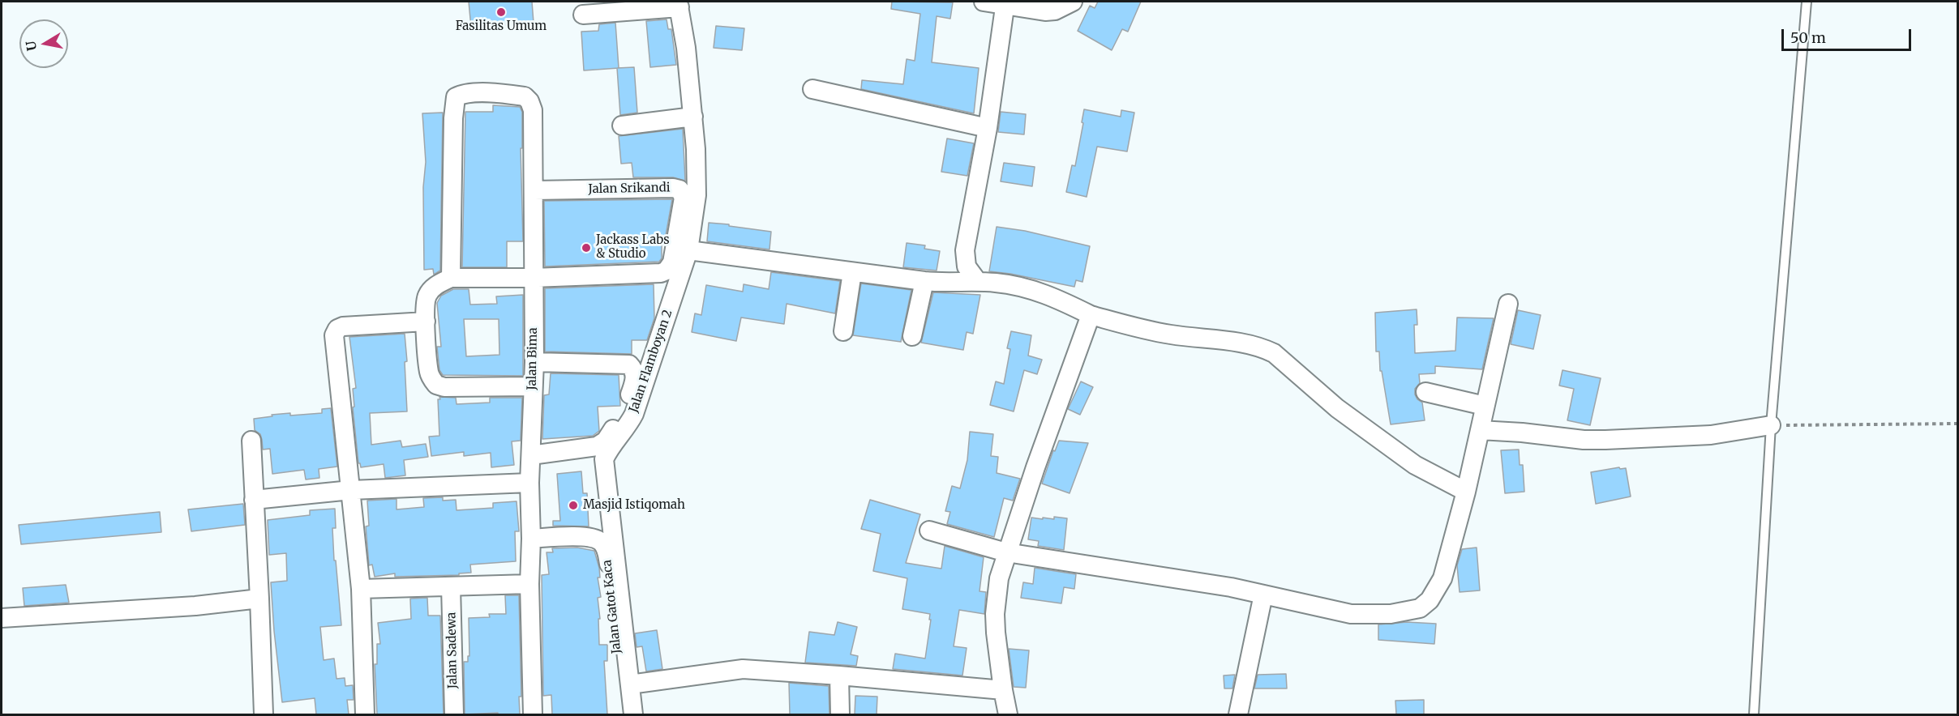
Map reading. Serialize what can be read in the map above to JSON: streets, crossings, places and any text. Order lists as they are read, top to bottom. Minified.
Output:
{"streets":{"street":["Jalan Srikandi","Jalan Bima","Jalan Flamboyan 2","Jalan Gatot Kaca","Jalan Sadewa"]},"crossings":[["Jalan Srikandi","Jalan Bima"],["Jalan Bima","Jalan Gatot Kaca"]],"places":["Fasilitas Umum","Jackass Labs & Studio","Masjid Istiqomah"],"scale_bar":"50 m","north":"left"}
